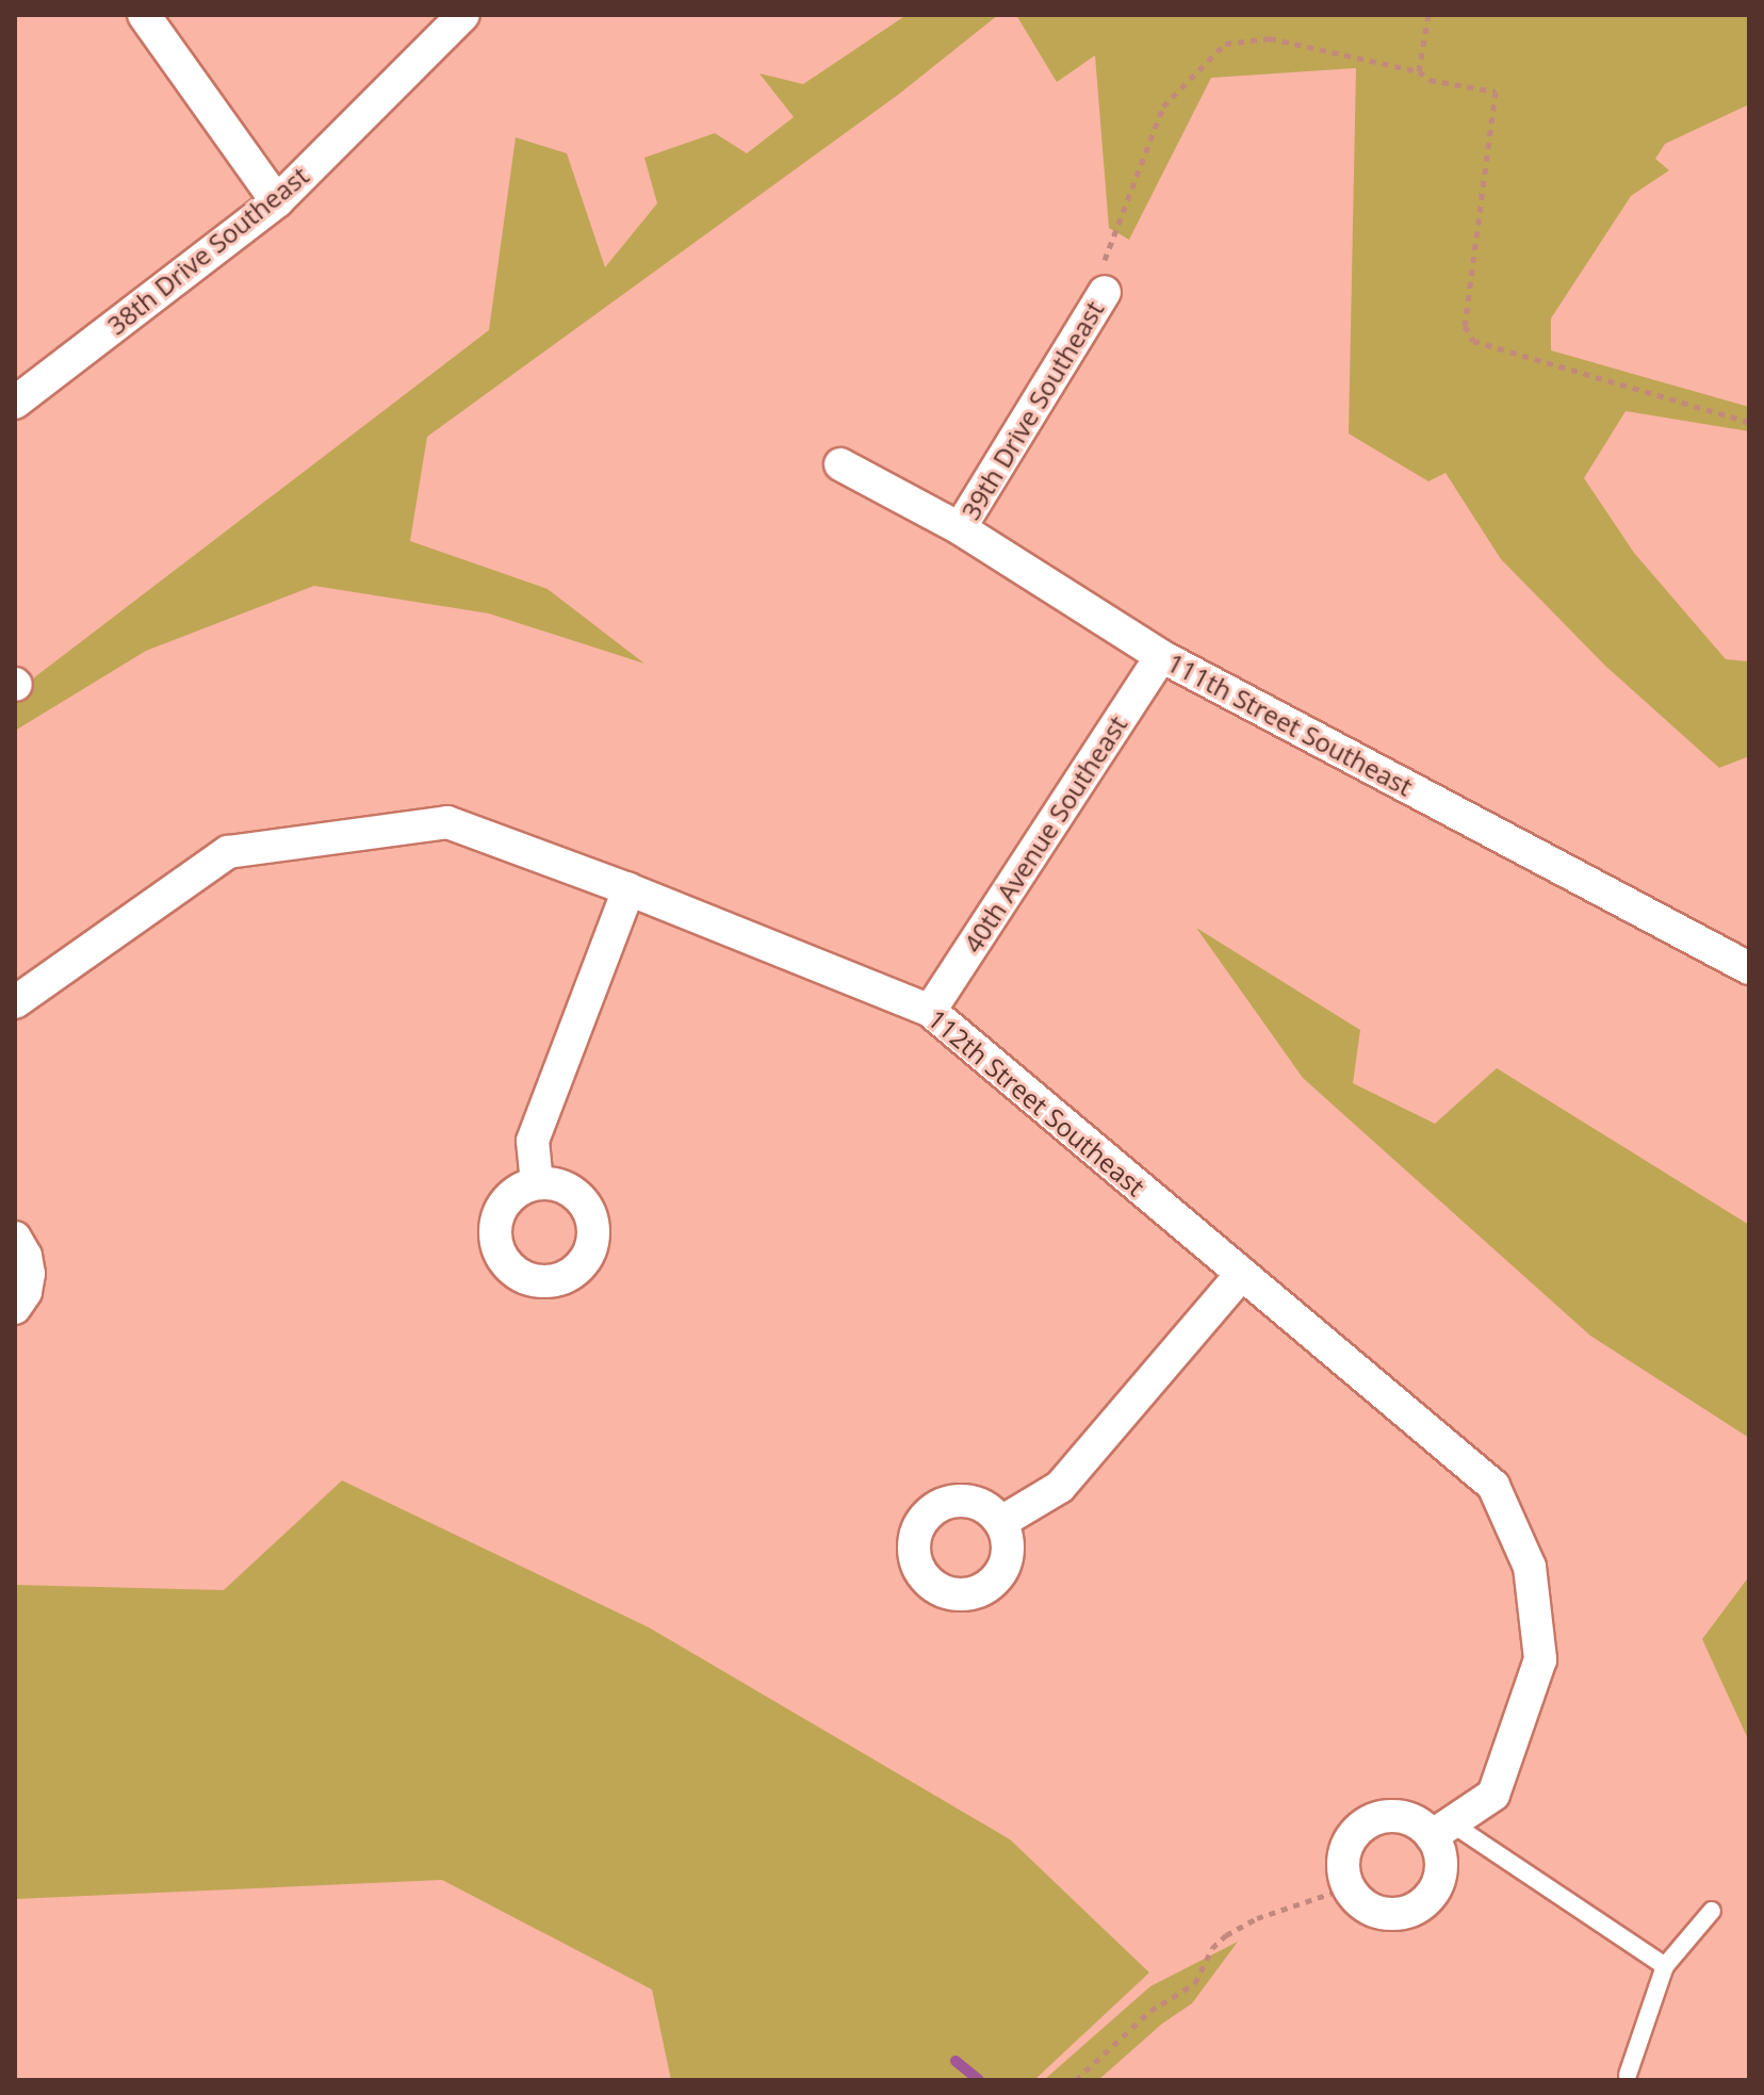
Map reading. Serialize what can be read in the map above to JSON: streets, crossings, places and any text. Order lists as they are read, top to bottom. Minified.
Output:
{"streets":{"street":["38th Drive Southeast","39th Drive Southeast","111th Street Southeast","40th Avenue Southeast","112th Street Southeast"]},"crossings":[["39th Drive Southeast","111th Street Southeast"],["111th Street Southeast","40th Avenue Southeast"],["40th Avenue Southeast","112th Street Southeast"]]}
